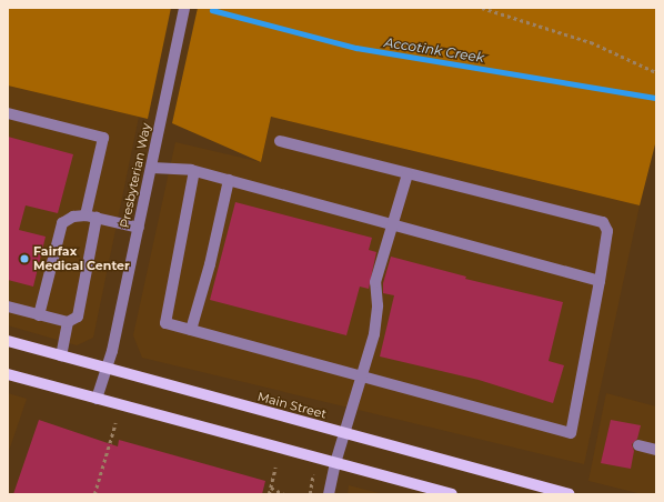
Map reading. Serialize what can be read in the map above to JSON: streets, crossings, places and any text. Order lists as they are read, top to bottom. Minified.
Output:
{"streets":{"main road":["Main Street"],"street":["Presbyterian Way"]},"crossings":[["Presbyterian Way","Main Street"]],"water":["Accotink Creek"],"places":["Fairfax Medical Center"]}
